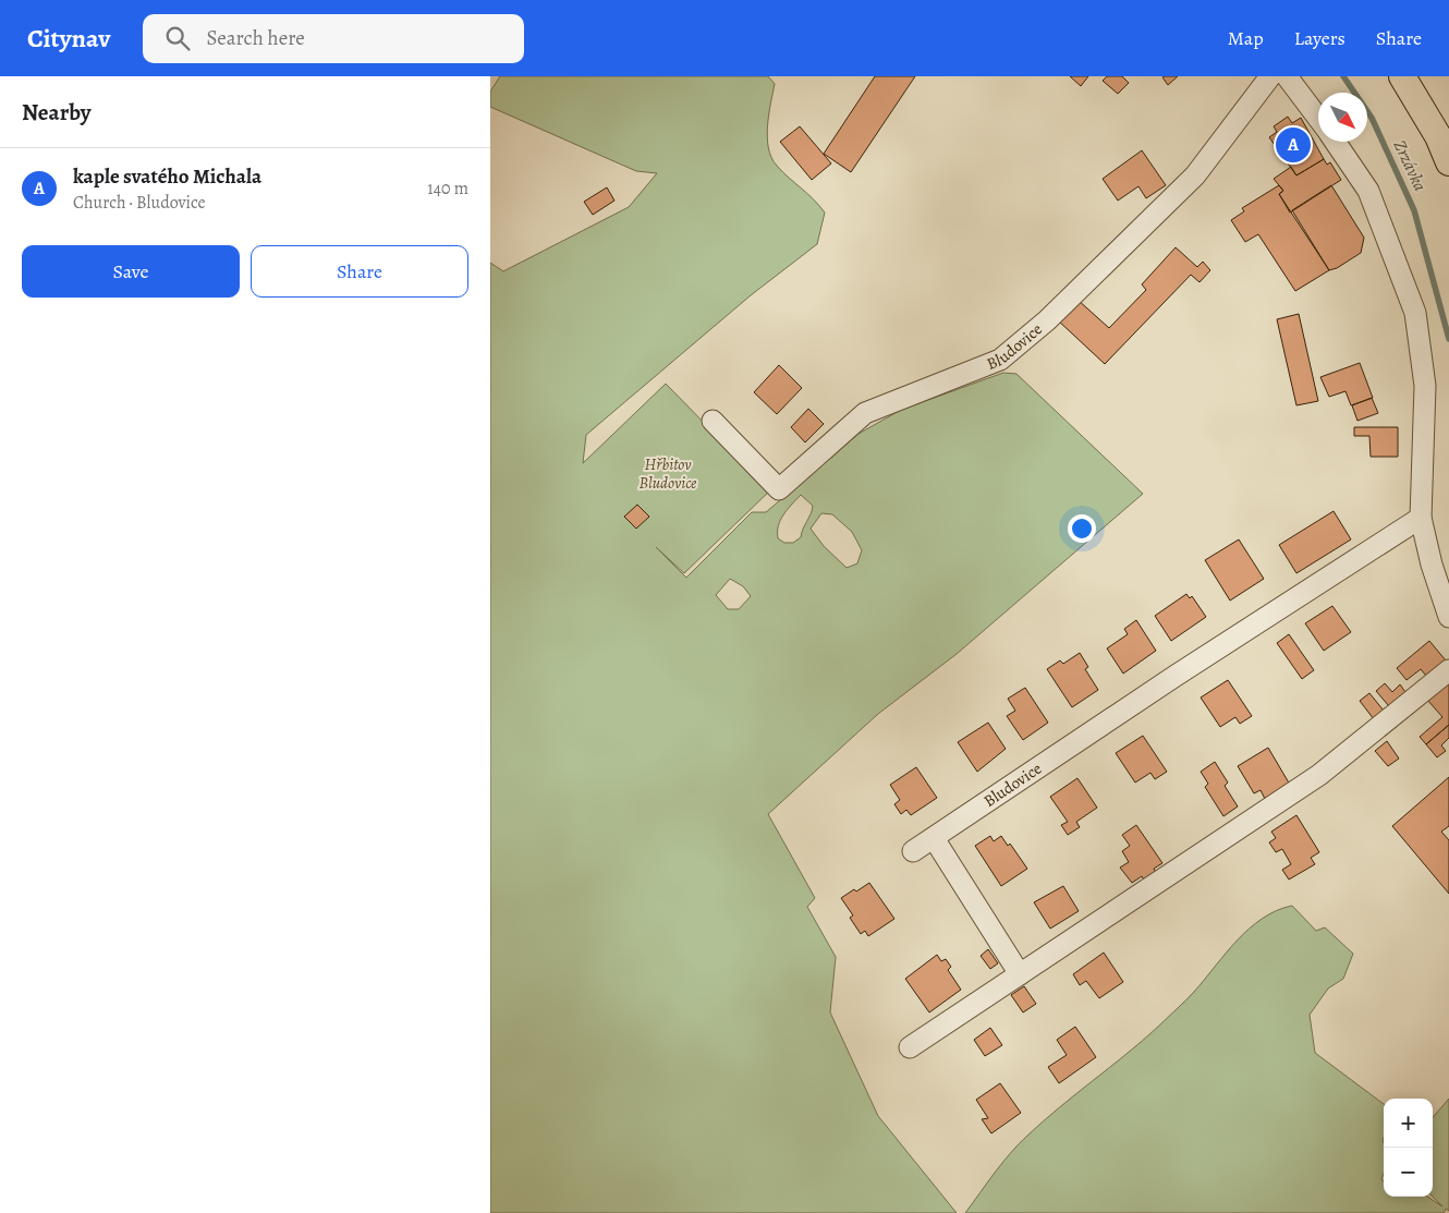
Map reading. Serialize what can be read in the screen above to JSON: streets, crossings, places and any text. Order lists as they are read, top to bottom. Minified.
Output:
{"streets":{"street":["Bludovice"]},"water":["Zrzávka"],"parks":["Hřbitov Bludovice"],"north":"bottom right","page":{"header":"Citynav","search":"Search here","nav":["Map","Layers","Share"],"heading":"Nearby","pins":"A","list":[{"mark":"A","name":"kaple svatého Michala","note":"Church · Bludovice","value":"140 m"}],"buttons":["Save","Share"],"map_buttons":["+","−"]}}
